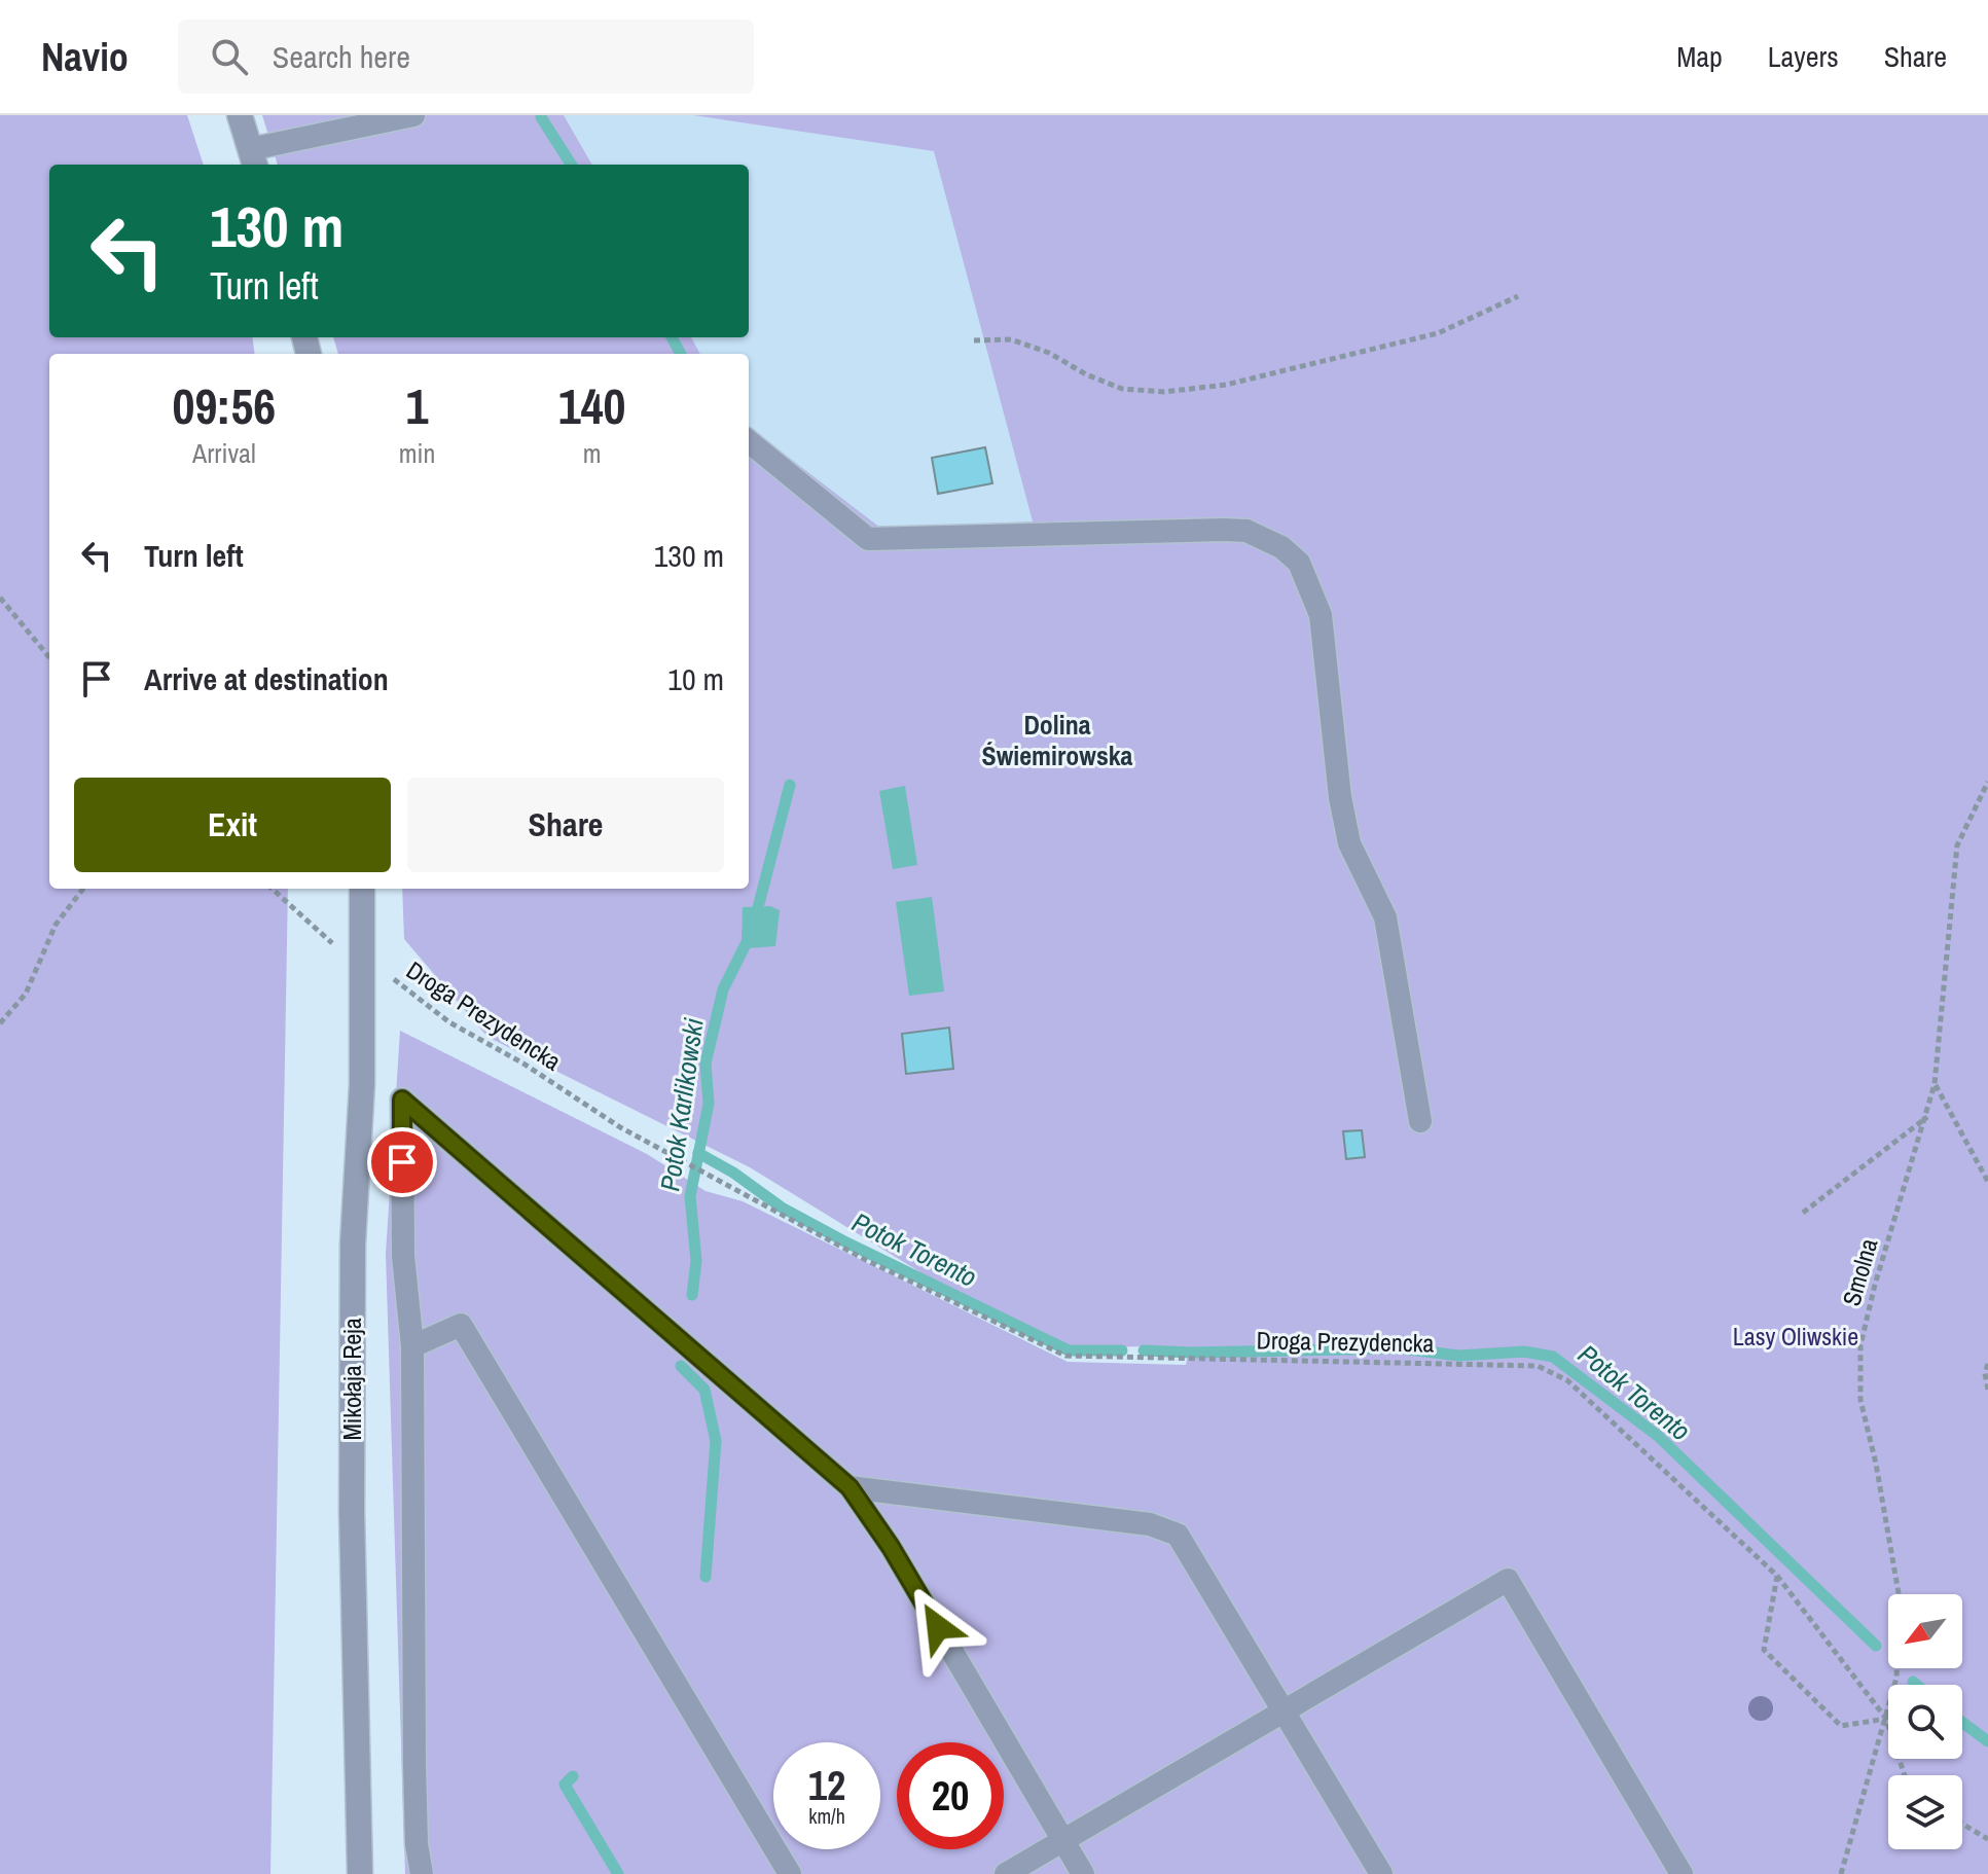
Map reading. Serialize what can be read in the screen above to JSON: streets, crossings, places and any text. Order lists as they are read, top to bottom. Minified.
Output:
{"streets":{"street":["Mikołaja Reja"],"path":["Droga Prezydencka","Smolna"]},"crossings":[["Droga Prezydencka","Smolna"],["Droga Prezydencka","Mikołaja Reja"]],"districts":["Dolina Świemirowska"],"water":["Potok Karlikowski","Potok Torento"],"parks":["Lasy Oliwskie"],"north":"bottom left","page":{"header":"Navio","search":"Search here","nav":["Map","Layers","Share"],"turn":["130 m","Turn left"],"eta":["09:56","Arrival","1","min","140","m"],"list":[{"name":"Turn left","value":"130 m"},{"name":"Arrive at destination","value":"10 m"}],"buttons":["Exit","Share"],"speed":"12 km/h","limit":"20"}}
